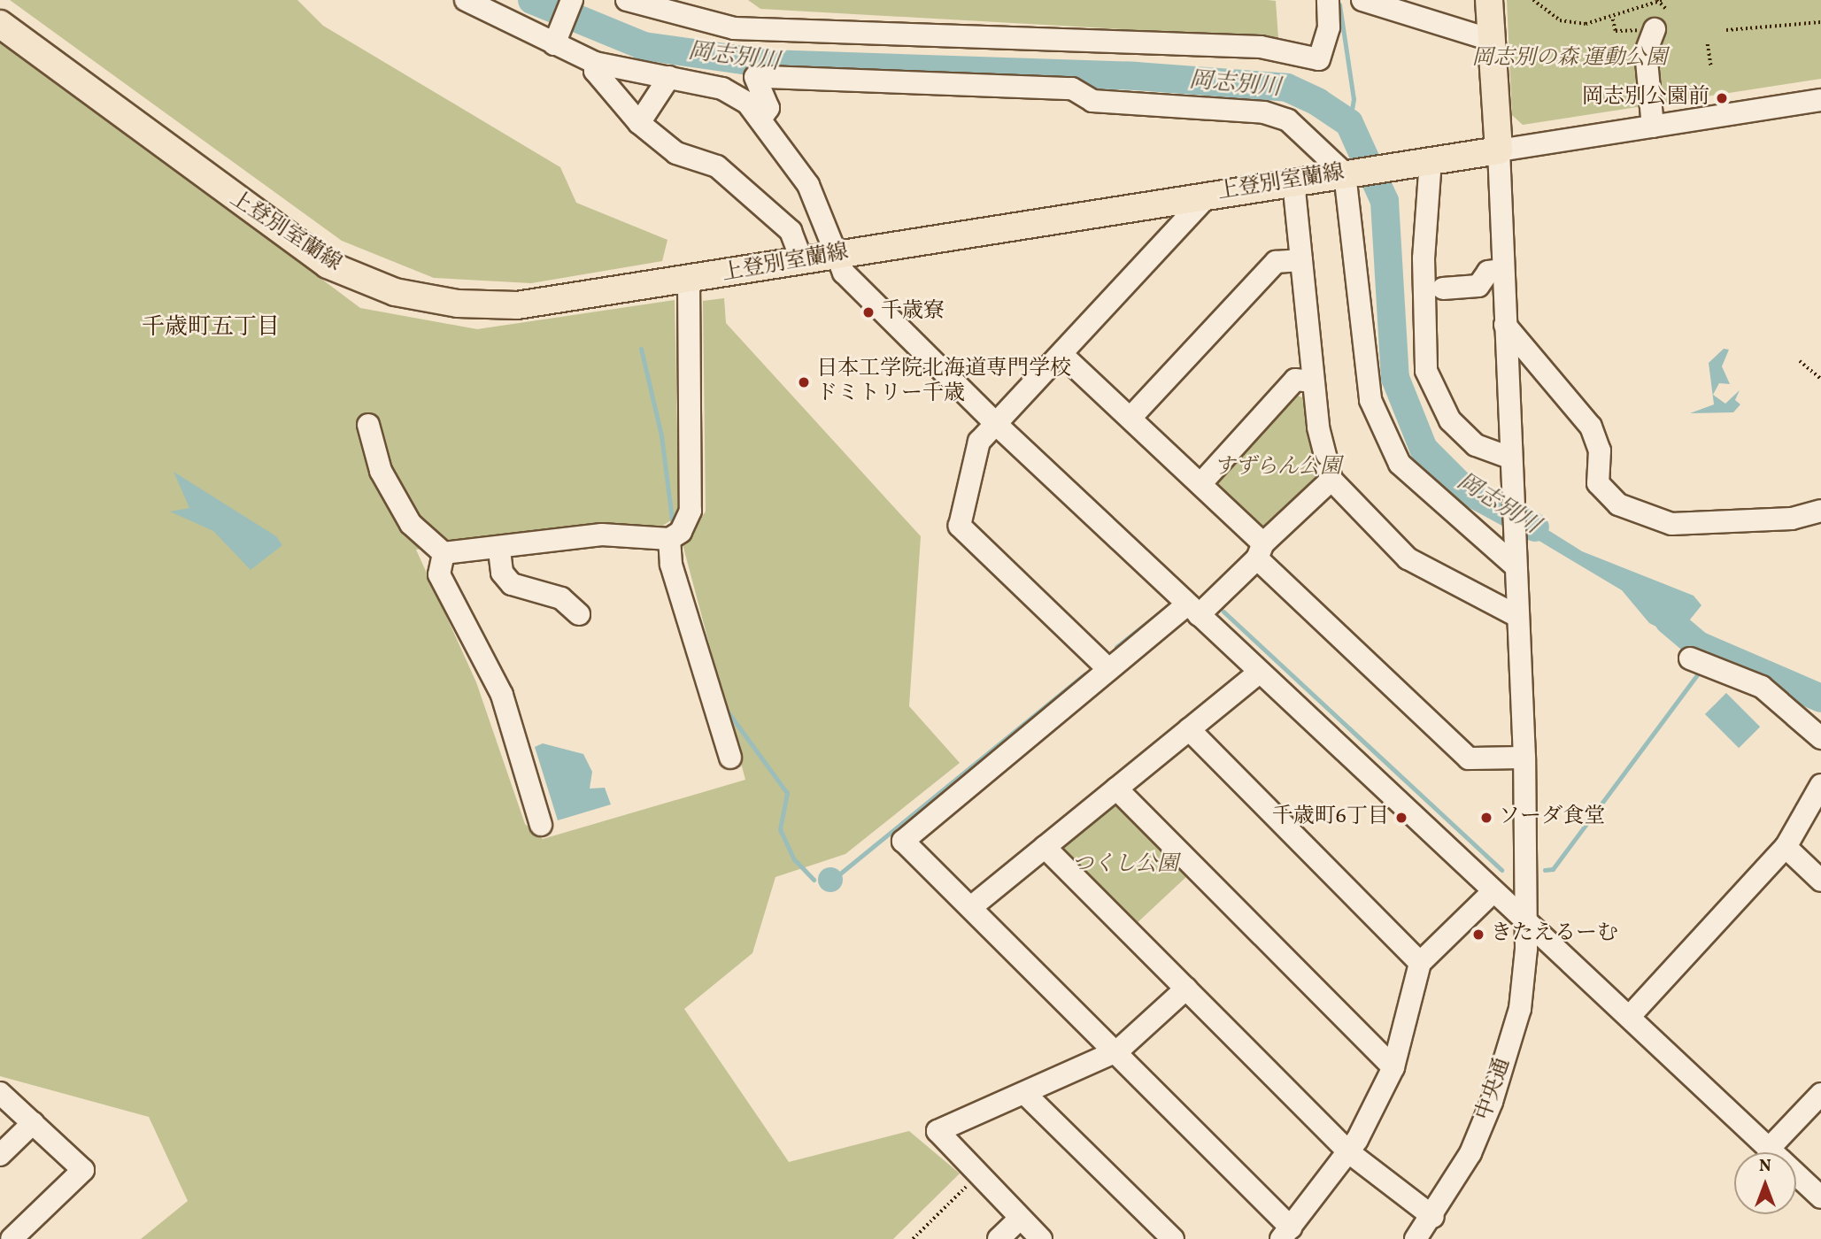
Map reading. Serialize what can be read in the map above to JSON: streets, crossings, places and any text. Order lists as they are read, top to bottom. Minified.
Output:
{"streets":{"main road":["上登別室蘭線"],"street":["中央通"]},"crossings":[["上登別室蘭線","中央通"]],"districts":["千歳町五丁目"],"water":["岡志別川"],"parks":["岡志別の森 運動公園","すずらん公園","つくし公園"],"places":["岡志別公園前","千歳寮","日本工学院北海道専門学校 ドミトリー千歳","千歳町6丁目","ソーダ食堂","きたえるーむ"],"north":"top"}
